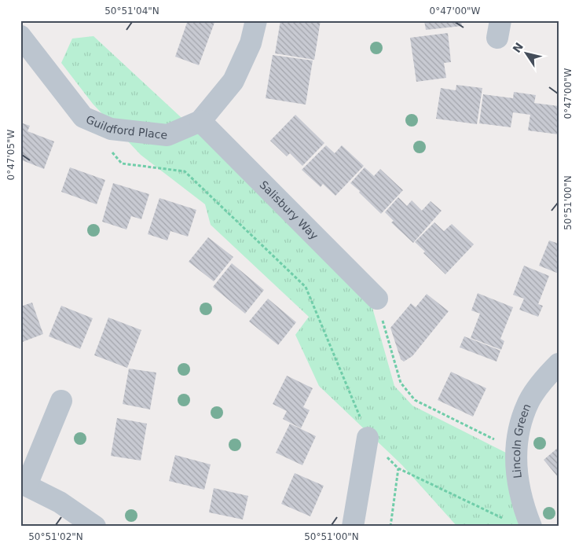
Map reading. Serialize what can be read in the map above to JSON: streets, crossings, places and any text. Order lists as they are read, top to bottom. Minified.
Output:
{"streets":{"street":["Guildford Place","Salisbury Way","Lincoln Green"]},"crossings":[["Guildford Place","Salisbury Way"]],"north":"top left","coordinates":["50°51'04\"N","0°47'00\"W","0°47'05\"W","50°51'00\"N","50°51'02\"N"]}
